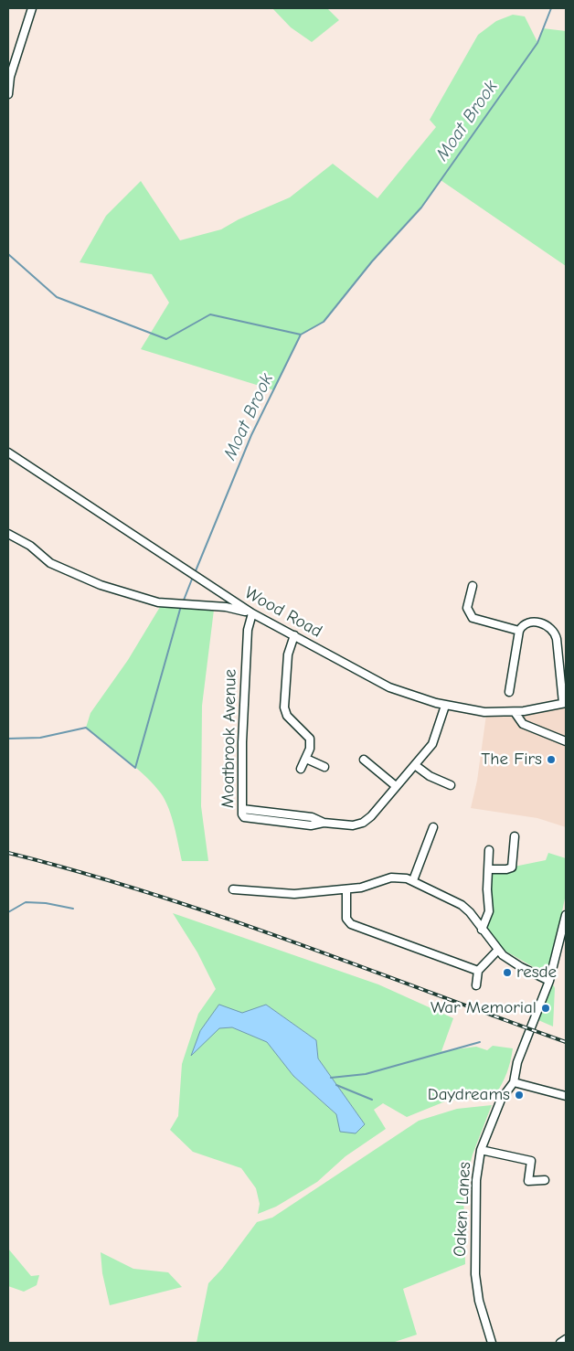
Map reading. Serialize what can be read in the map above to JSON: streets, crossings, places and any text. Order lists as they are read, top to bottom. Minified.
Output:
{"streets":{"street":["Wood Road","Moatbrook Avenue","Oaken Lanes"]},"crossings":[["Wood Road","Moatbrook Avenue"]],"water":["Moat Brook"],"places":["The Firs","resde","War Memorial","Daydreams"]}
